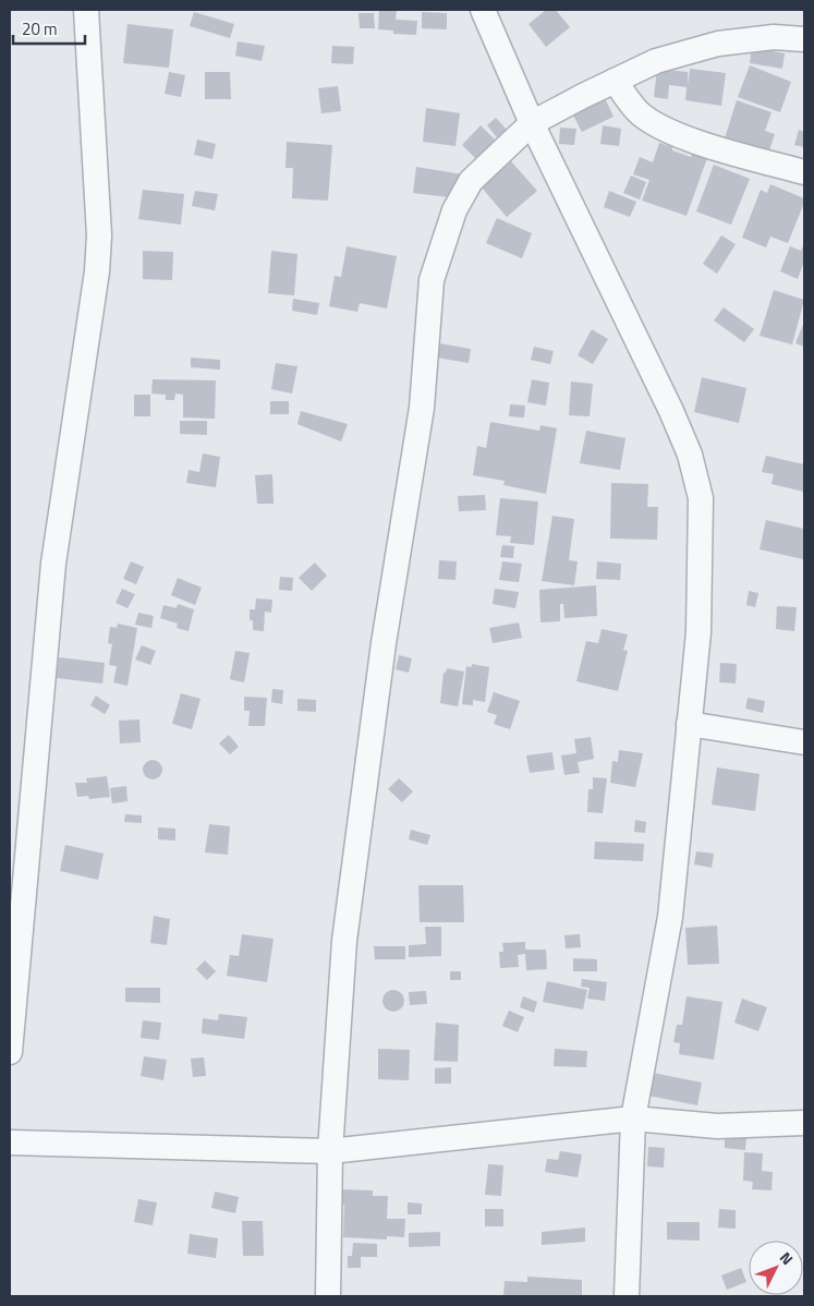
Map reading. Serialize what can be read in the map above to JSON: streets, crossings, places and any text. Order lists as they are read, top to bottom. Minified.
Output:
{"scale_bar":"20 m","north":"top right"}
